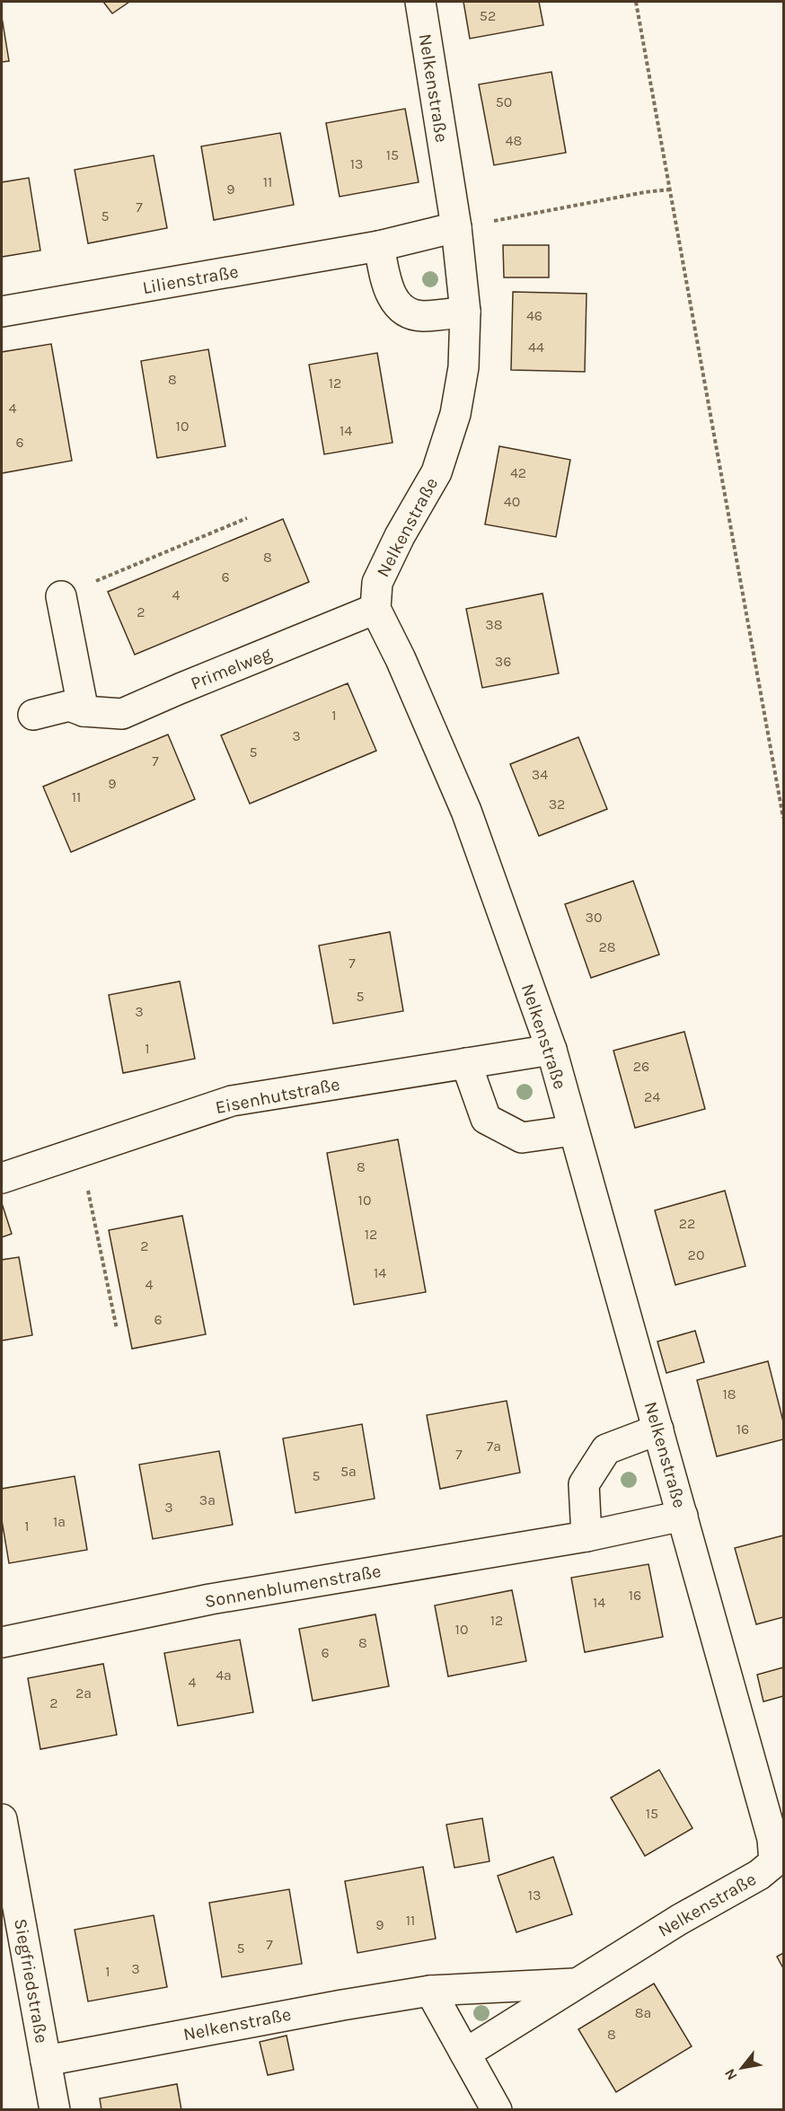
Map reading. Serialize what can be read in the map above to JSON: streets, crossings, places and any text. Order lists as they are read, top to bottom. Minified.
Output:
{"streets":{"street":["Nelkenstraße","Lilienstraße","Primelweg","Eisenhutstraße","Sonnenblumenstraße","Siegfriedstraße"]},"crossings":[["Nelkenstraße","Lilienstraße"],["Nelkenstraße","Primelweg"],["Nelkenstraße","Eisenhutstraße"],["Nelkenstraße","Sonnenblumenstraße"],["Nelkenstraße","Siegfriedstraße"]],"house_numbers":["52","50","48","15","13","11","9","7","5","46","44","8","12","4","10","14","6","42","40","8","6","4","2","38","36","1","3","5","7","34","9","11","32","30","28","7","5","3","1","26","24","8","10","22","12","2","20","14","4","6","18","16","7a","7","5a","5","3a","3","1a","1","16","14","12","10","8","6","4a","4","2a","2","15","13","11","9","7","5","3","1","8a","8"],"north":"bottom left"}
